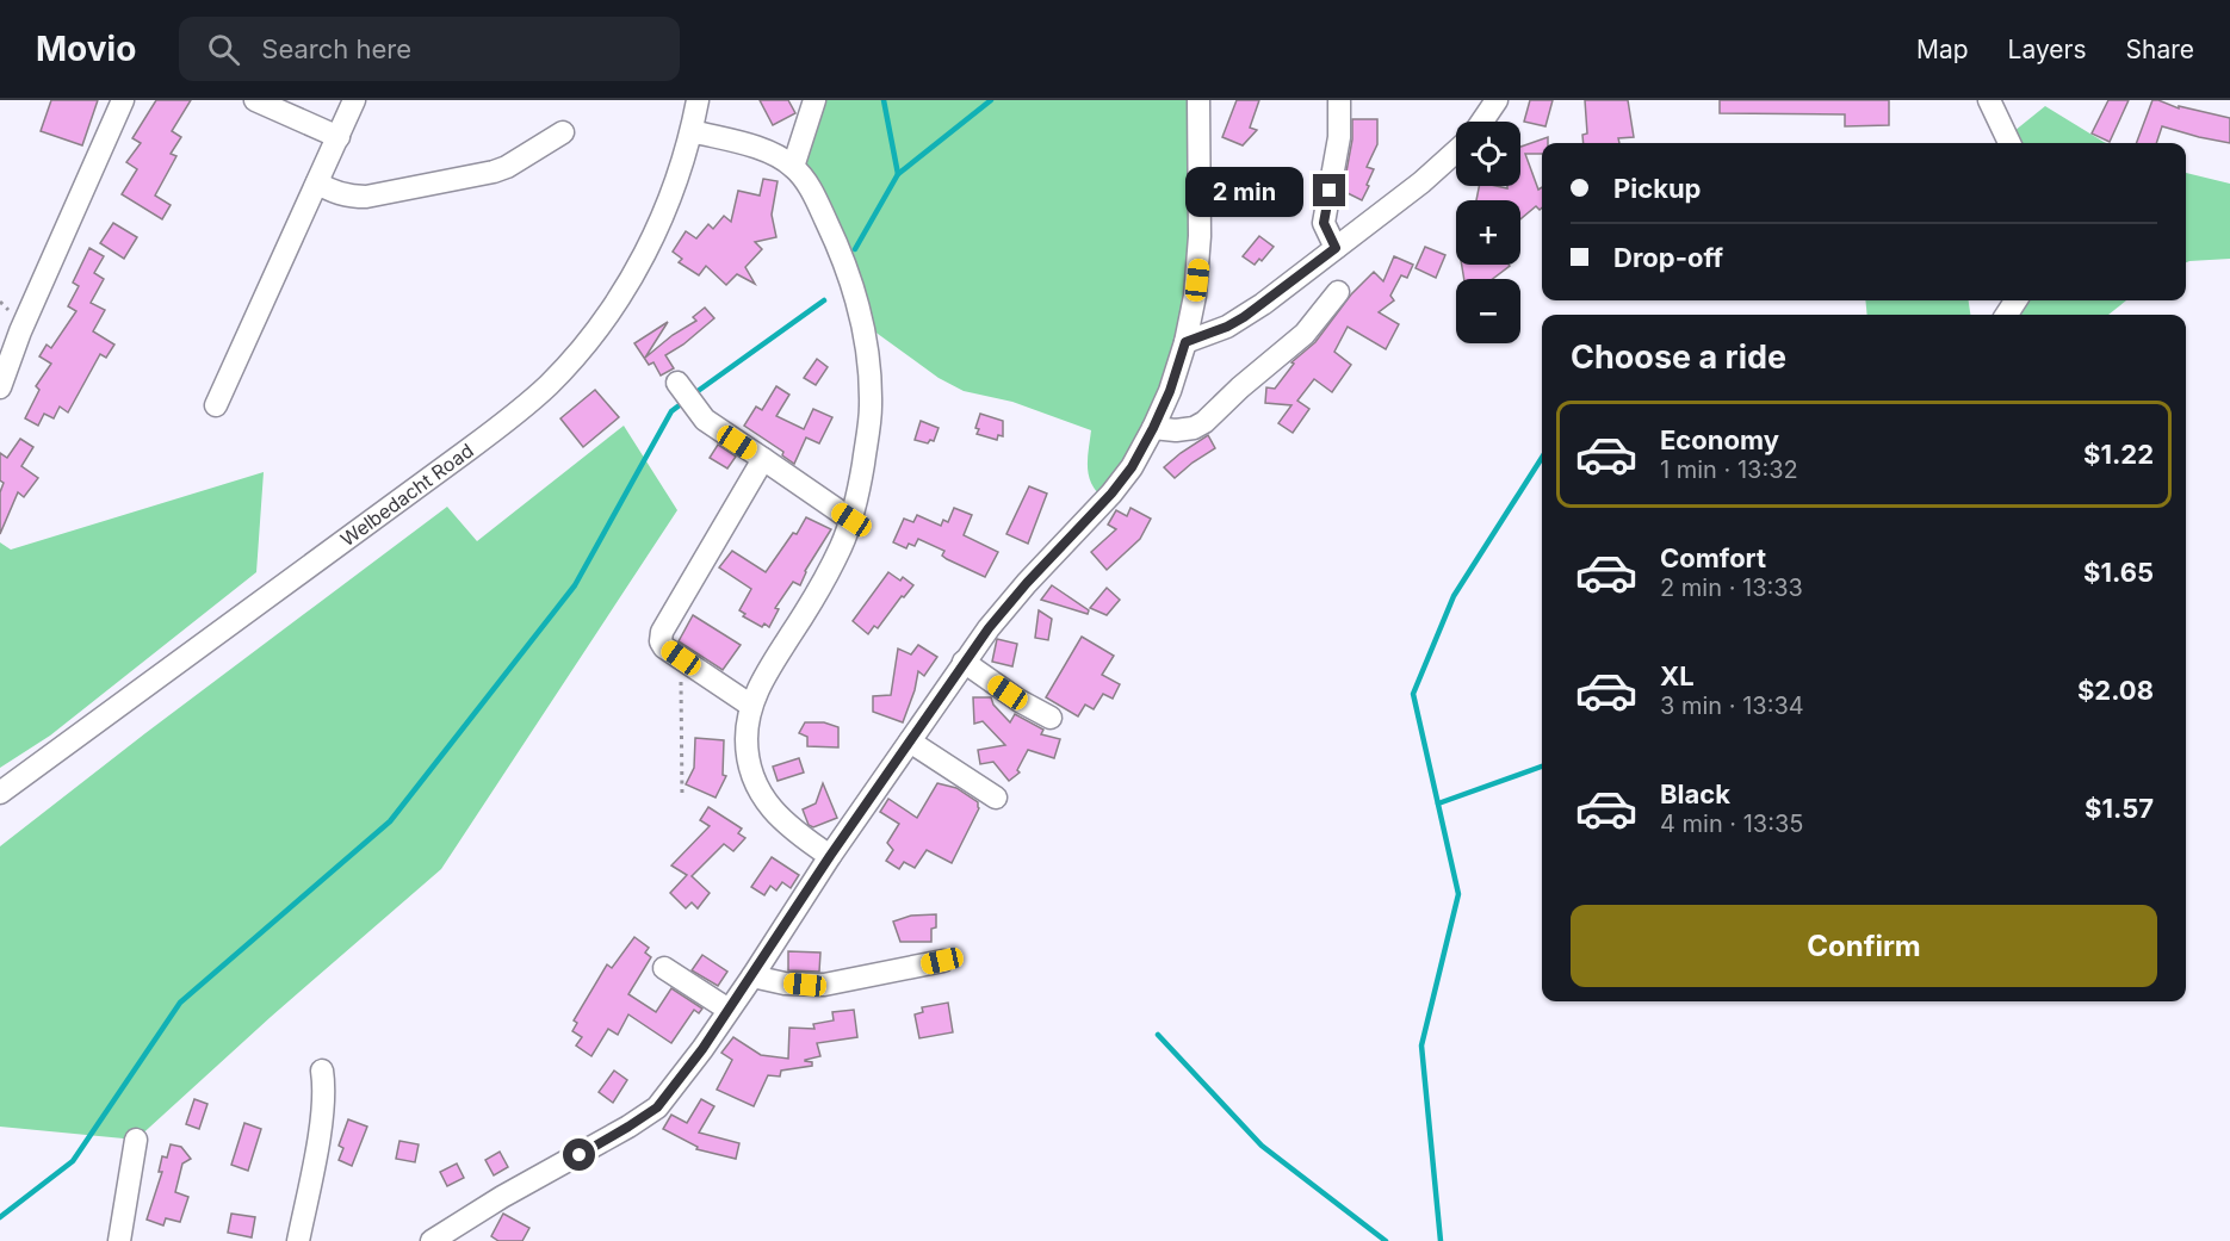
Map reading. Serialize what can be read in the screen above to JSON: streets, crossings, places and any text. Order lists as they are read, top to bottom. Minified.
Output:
{"streets":{"street":["Welbedacht Road"]},"page":{"header":"Movio","search":"Search here","nav":["Map","Layers","Share"],"map_buttons":["+","−"],"banner":["Pickup","Drop-off"],"bubble":"2 min","heading":"Choose a ride","list":[{"name":"Economy","note":"1 min · 13:32","value":"$1.22"},{"name":"Comfort","note":"2 min · 13:33","value":"$1.65"},{"name":"XL","note":"3 min · 13:34","value":"$2.08"},{"name":"Black","note":"4 min · 13:35","value":"$1.57"}],"buttons":"Confirm"}}
